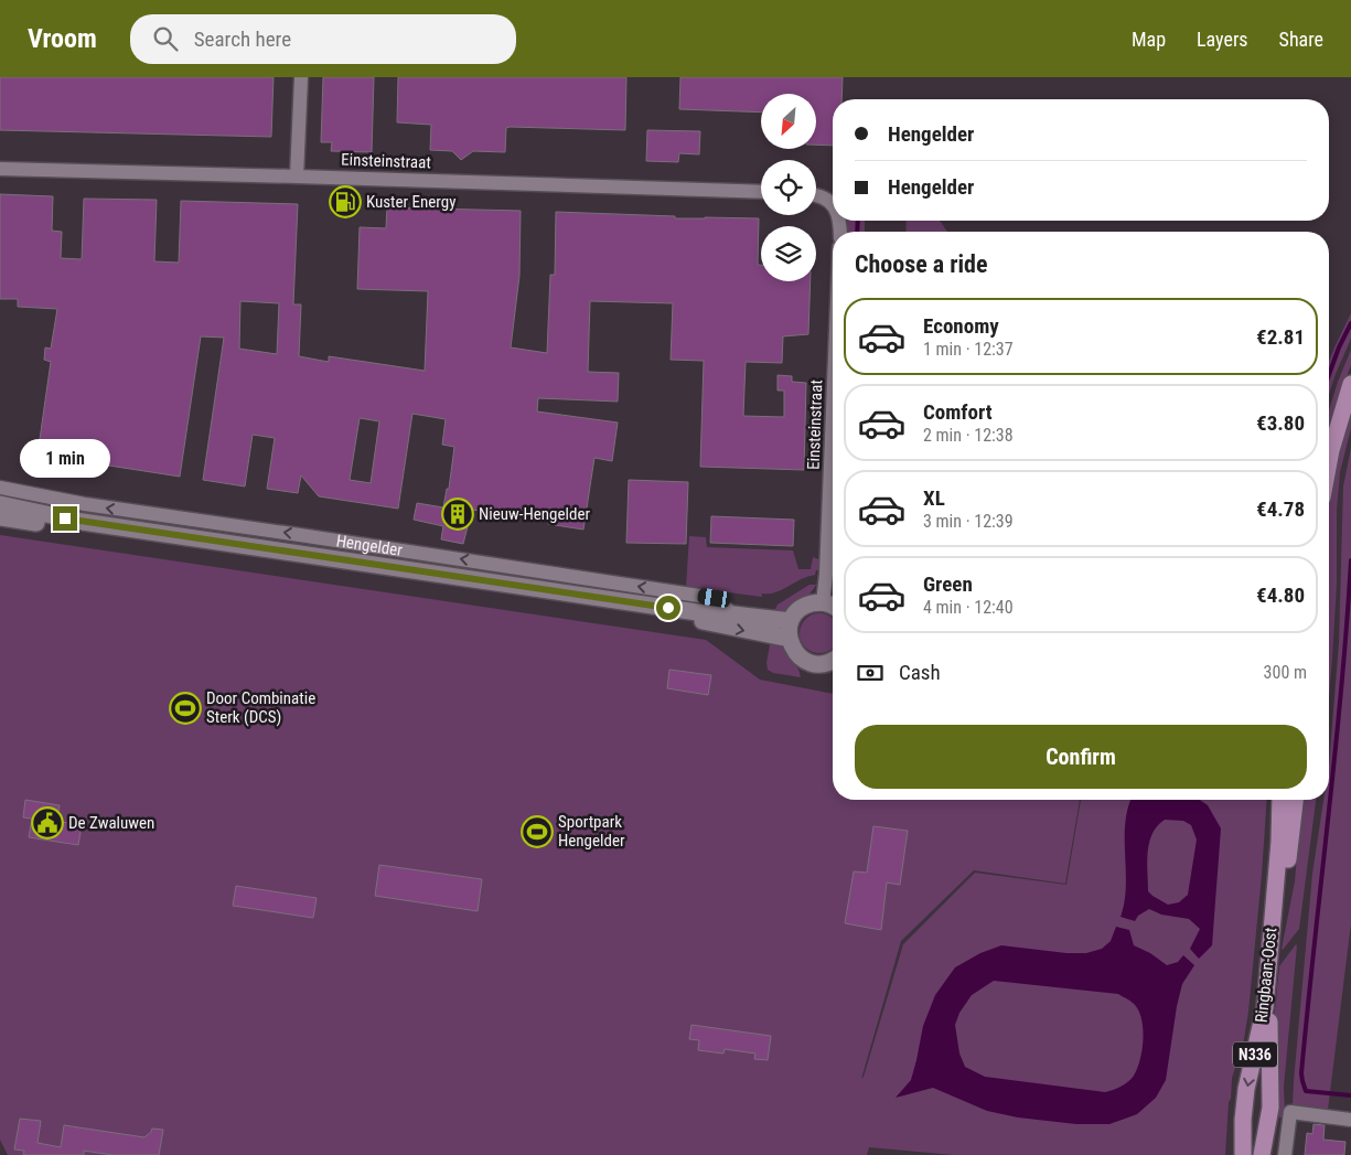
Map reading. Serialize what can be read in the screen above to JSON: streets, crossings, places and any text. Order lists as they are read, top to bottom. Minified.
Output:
{"streets":{"main road":["Hengelder","Ringbaan-Oost","N336"],"street":["Einsteinstraat"]},"places":{"fuel station":["Kuster Energy"],"building":["Nieuw-Hengelder"],"sports":["Door Combinatie Sterk (DCS)","Sportpark Hengelder"],"public building":["De Zwaluwen"]},"north":"bottom left","page":{"header":"Vroom","search":"Search here","nav":["Map","Layers","Share"],"banner":["Hengelder","Hengelder"],"heading":"Choose a ride","list":[{"name":"Economy","note":"1 min · 12:37","value":"€2.81"},{"name":"Comfort","note":"2 min · 12:38","value":"€3.80"},{"name":"XL","note":"3 min · 12:39","value":"€4.78"},{"name":"Green","note":"4 min · 12:40","value":"€4.80"}],"bubble":"1 min","pay":["Cash","300 m"],"buttons":"Confirm"}}
